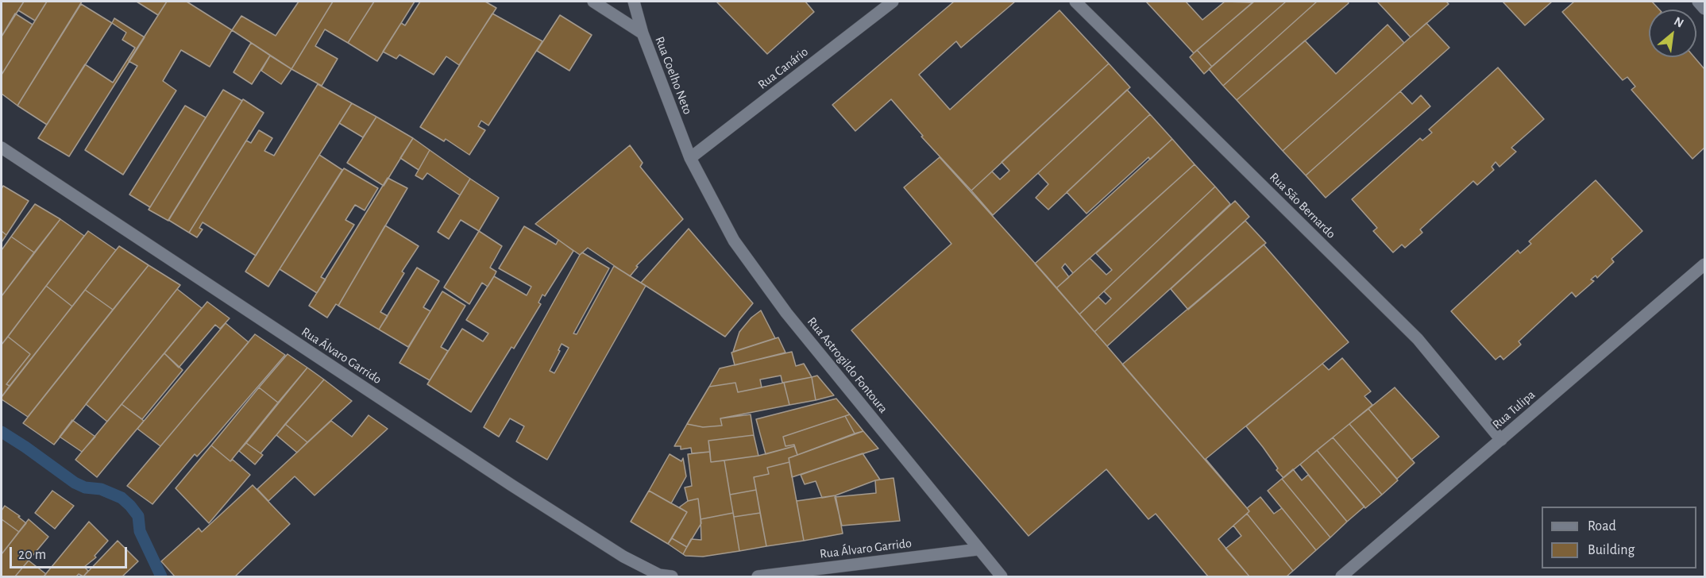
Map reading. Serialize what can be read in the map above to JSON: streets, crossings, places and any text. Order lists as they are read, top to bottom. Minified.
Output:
{"streets":{"street":["Rua Canário","Rua Coelho Neto","Rua São Bernardo","Rua Álvaro Garrido","Rua Astrogildo Fontoura","Rua Tulipa"]},"crossings":[["Rua Canário","Rua Coelho Neto"],["Rua Canário","Rua Astrogildo Fontoura"],["Rua Coelho Neto","Rua Astrogildo Fontoura"],["Rua São Bernardo","Rua Tulipa"],["Rua Álvaro Garrido","Rua Astrogildo Fontoura"]],"legend":["Road","Building"],"scale_bar":"20 m","north":"top right"}
